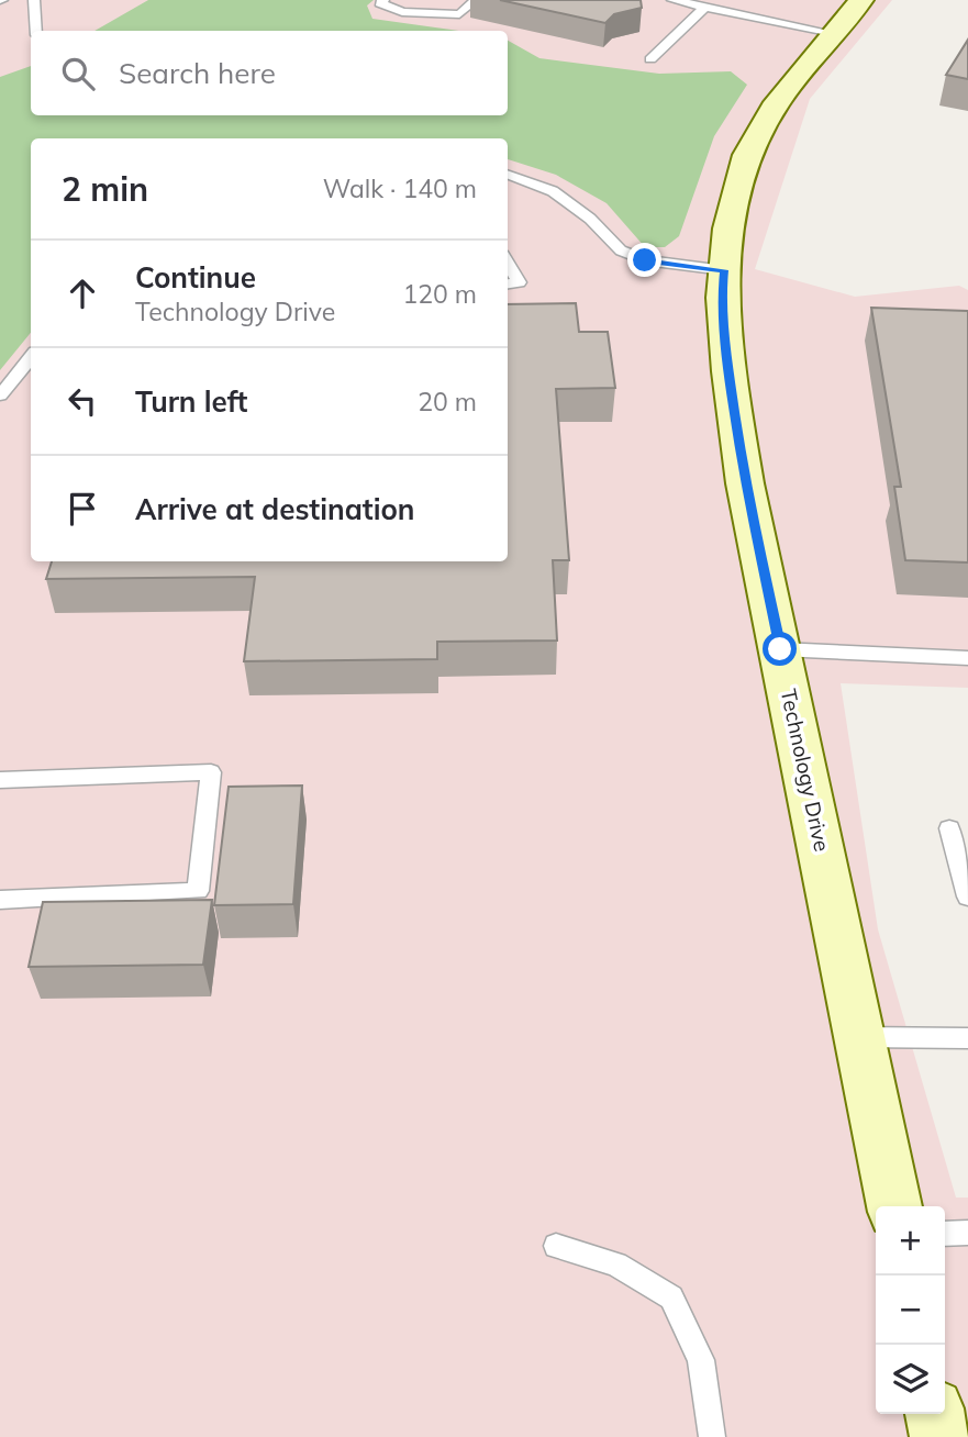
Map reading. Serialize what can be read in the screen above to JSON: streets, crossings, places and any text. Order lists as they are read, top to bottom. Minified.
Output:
{"streets":{"street":["Technology Drive"]},"page":{"search":"Search here","heading":["2 min","Walk · 140 m"],"list":[["Continue","Technology Drive","120 m"],["Turn left","20 m"],"Arrive at destination"],"map_buttons":["+","−"]}}
